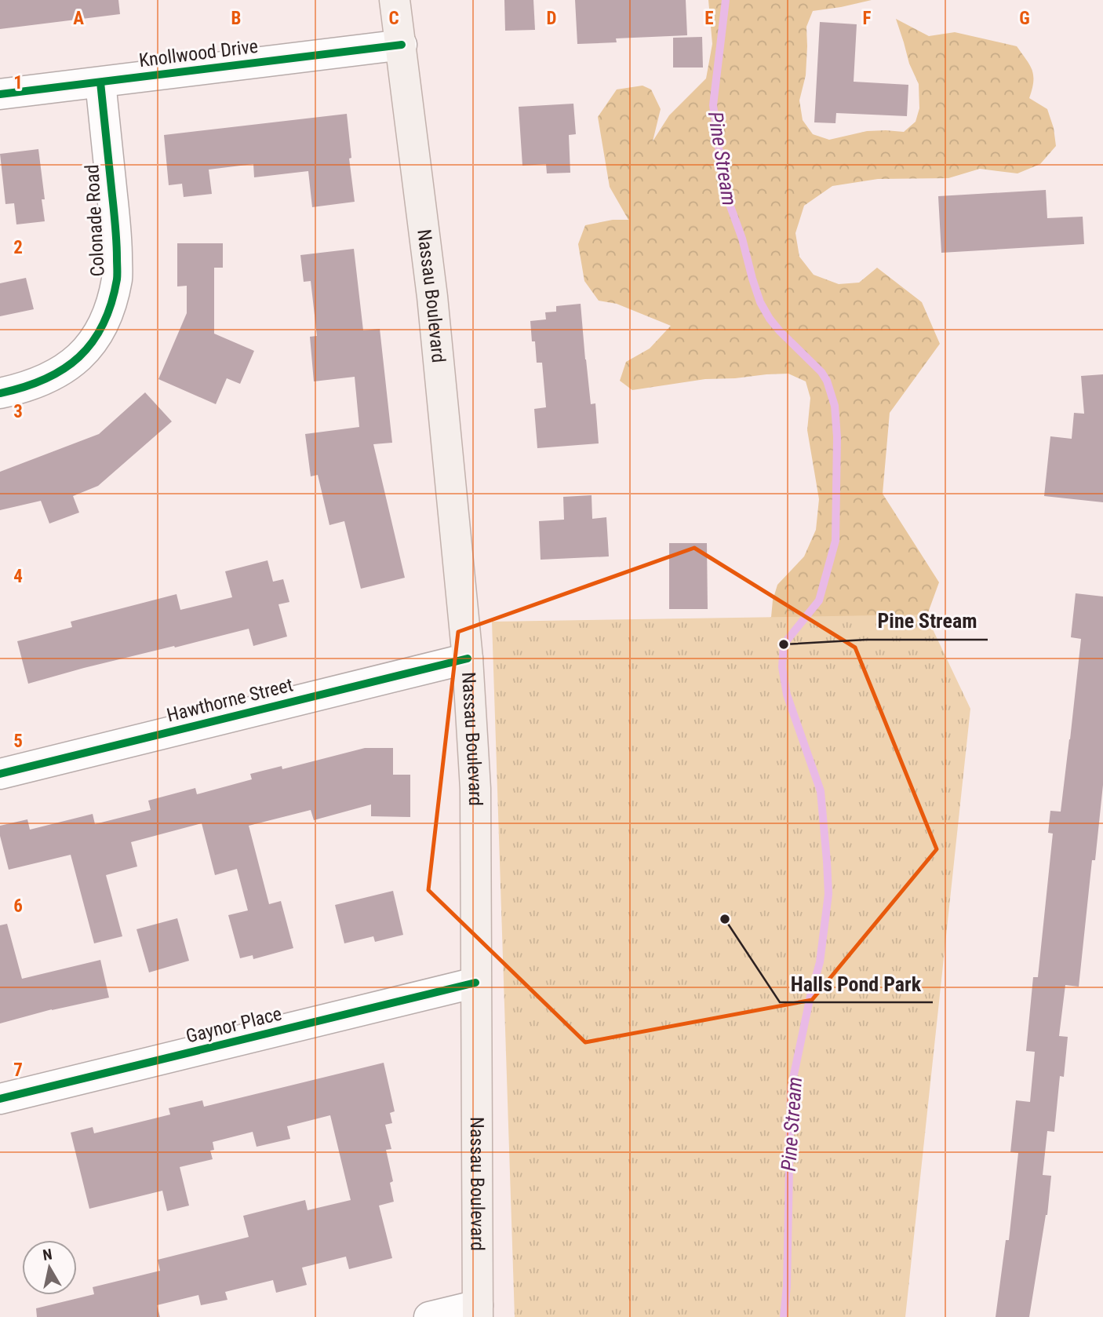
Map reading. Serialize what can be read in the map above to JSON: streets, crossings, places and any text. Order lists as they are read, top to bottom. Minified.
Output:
{"streets":{"main road":["Nassau Boulevard"],"street":["Knollwood Drive","Colonade Road","Hawthorne Street","Gaynor Place"]},"crossings":[["Knollwood Drive","Colonade Road"],["Knollwood Drive","Nassau Boulevard"],["Nassau Boulevard","Hawthorne Street"],["Nassau Boulevard","Gaynor Place"]],"water":["Pine Stream"],"places":["Pine Stream","Halls Pond Park"],"north":"top","grid":{"columns":["A","B","C","D","E","F","G"],"rows":["1","2","3","4","5","6","7"]}}
